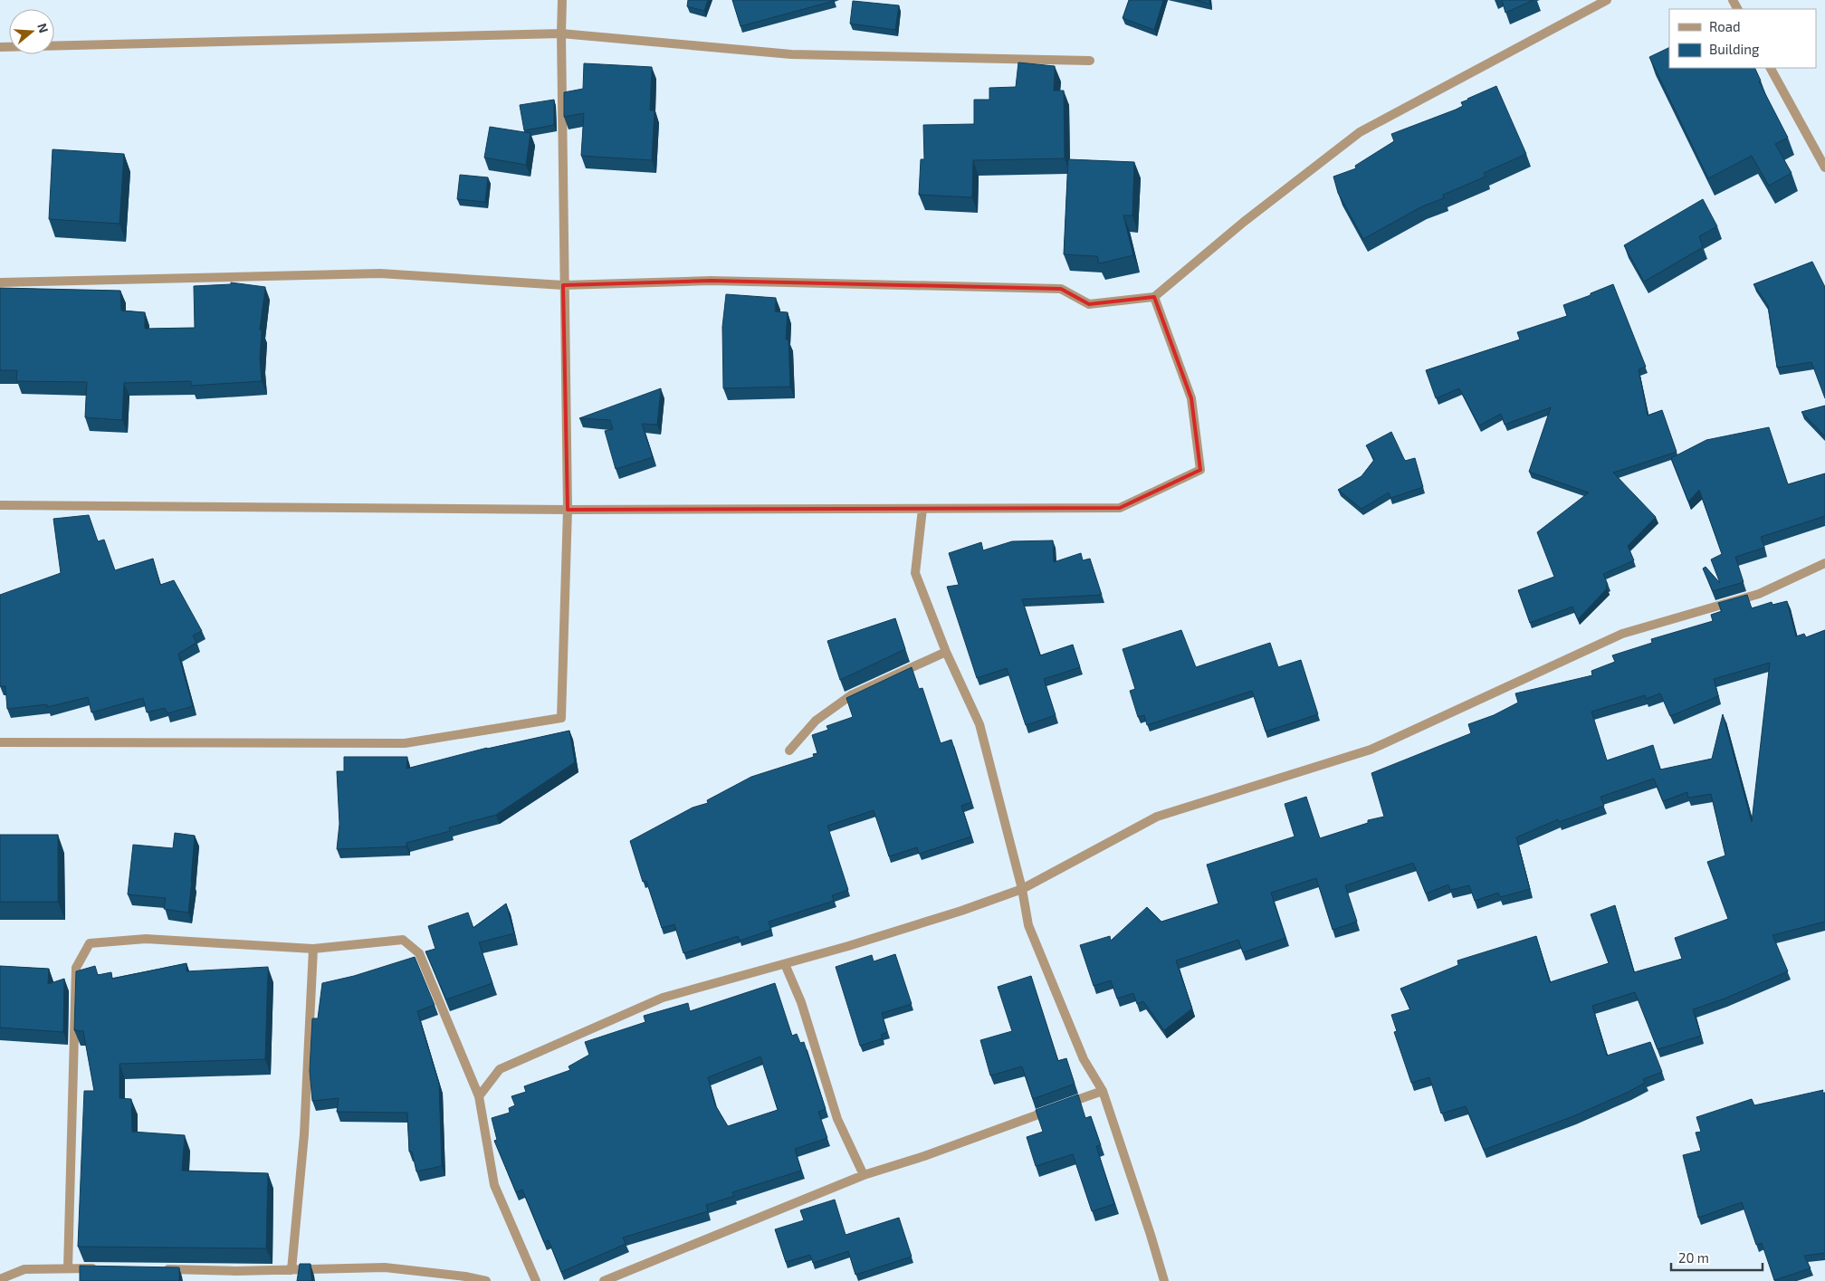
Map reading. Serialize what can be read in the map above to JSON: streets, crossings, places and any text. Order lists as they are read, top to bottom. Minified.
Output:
{"legend":["Road","Building"],"scale_bar":"20 m","north":"right"}
